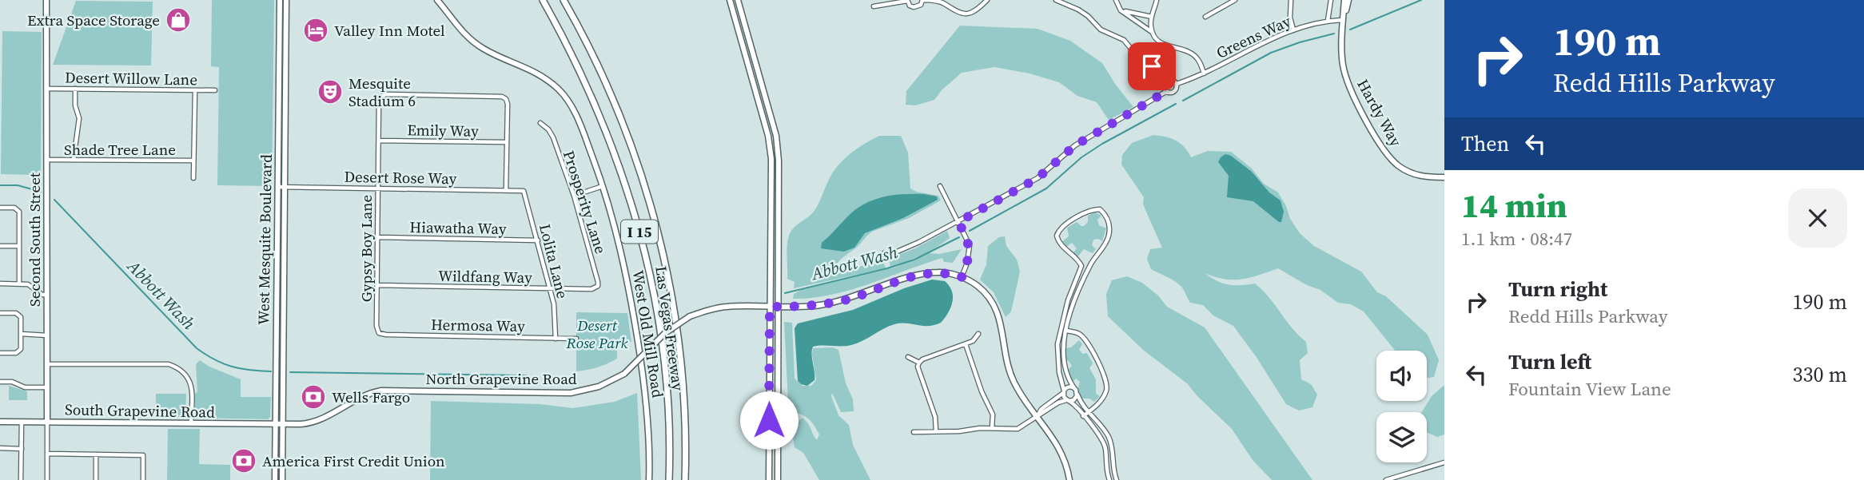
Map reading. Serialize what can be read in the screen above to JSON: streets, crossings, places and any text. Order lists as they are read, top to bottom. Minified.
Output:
{"streets":{"highway":["I 15","Las Vegas Freeway"],"main road":["Hardy Way","Second South Street","West Mesquite Boulevard","West Old Mill Road","North Grapevine Road","South Grapevine Road"],"street":["Greens Way","Desert Willow Lane","Emily Way","Shade Tree Lane","Desert Rose Way","Prosperity Lane","Hiawatha Way","Gypsy Boy Lane","Lolita Lane","Wildfang Way","Hermosa Way"]},"crossings":[["Greens Way","Hardy Way"],["Desert Willow Lane","Second South Street"],["Emily Way","Gypsy Boy Lane"],["Shade Tree Lane","Second South Street"],["Desert Rose Way","West Mesquite Boulevard"],["Desert Rose Way","Gypsy Boy Lane"],["Desert Rose Way","Lolita Lane"],["Prosperity Lane","Wildfang Way"],["Hiawatha Way","Gypsy Boy Lane"],["Hiawatha Way","Lolita Lane"],["Second South Street","South Grapevine Road"],["West Mesquite Boulevard","North Grapevine Road"],["West Mesquite Boulevard","South Grapevine Road"],["Gypsy Boy Lane","Wildfang Way"],["Gypsy Boy Lane","Hermosa Way"],["Lolita Lane","Wildfang Way"],["Lolita Lane","Hermosa Way"],["North Grapevine Road","South Grapevine Road"]],"water":["Abbott Wash"],"parks":["Desert Rose Park"],"places":{"shop":["Extra Space Storage"],"hotel":["Valley Inn Motel"],"theatre":["Mesquite Stadium 6"],"bank":["Wells Fargo","America First Credit Union"]},"page":{"turn":["190 m","Redd Hills Parkway"],"then":"Then","heading":["14 min","1.1 km · 08:47"],"list":[{"name":"Turn right","note":"Redd Hills Parkway","value":"190 m"},{"name":"Turn left","note":"Fountain View Lane","value":"330 m"}]}}
